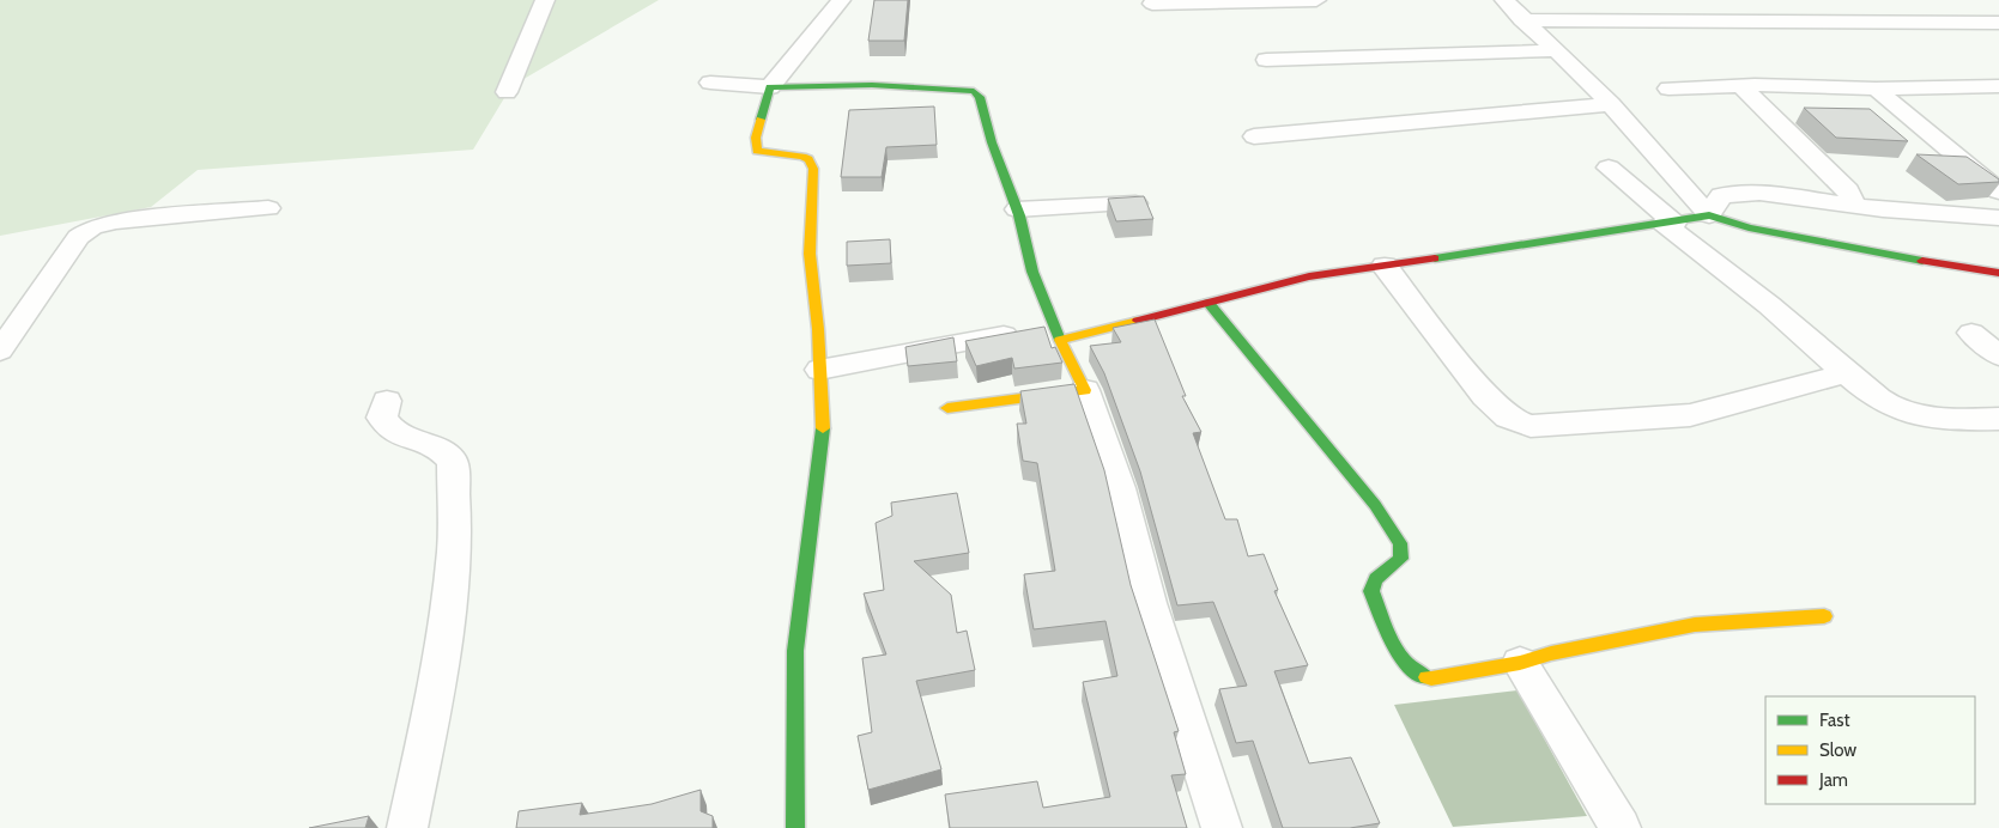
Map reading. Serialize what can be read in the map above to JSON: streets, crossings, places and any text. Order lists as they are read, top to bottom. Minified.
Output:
{"legend":["Fast","Slow","Jam"]}
